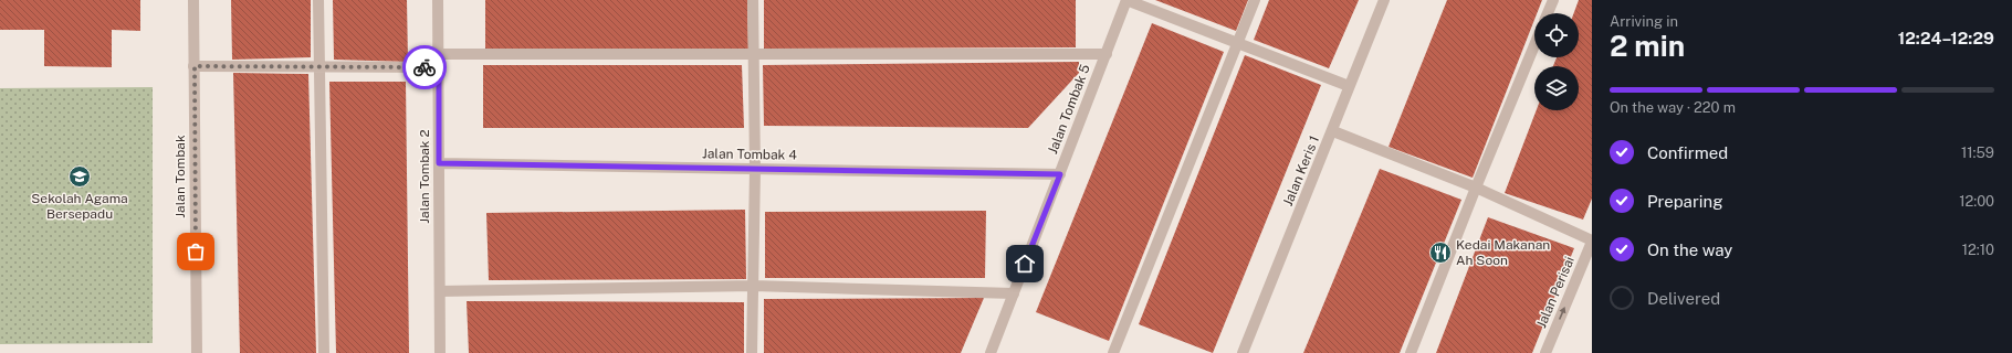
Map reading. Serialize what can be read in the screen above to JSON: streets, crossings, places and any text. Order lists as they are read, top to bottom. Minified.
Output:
{"streets":{"street":["Jalan Tombak 5","Jalan Tombak 4","Jalan Keris 1","Jalan Tombak","Jalan Tombak 2","Jalan Perisai"]},"crossings":[["Jalan Tombak 5","Jalan Tombak 4"],["Jalan Tombak 4","Jalan Tombak 2"]],"one_way":["Jalan Perisai"],"places":{"school or university":["Sekolah Agama Bersepadu"],"restaurant":["Kedai Makanan Ah Soon"]},"page":{"heading":["2 min","Arriving in","12:24–12:29"],"bar":"On the way · 220 m","list":[["Confirmed","11:59"],["Preparing","12:00"],["On the way","12:10"],"Delivered"]}}
